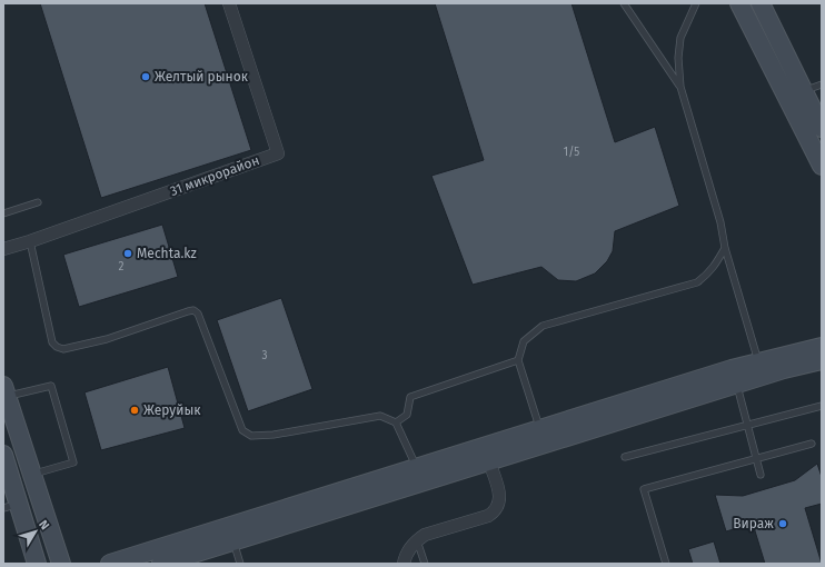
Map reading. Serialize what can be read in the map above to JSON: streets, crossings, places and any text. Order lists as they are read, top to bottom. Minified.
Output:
{"streets":{"street":["31 микрорайон"]},"places":["Желтый рынок","Mechta.kz","Жеруйык","Вираж"],"house_numbers":["1/5","2","3"],"north":"top right"}
